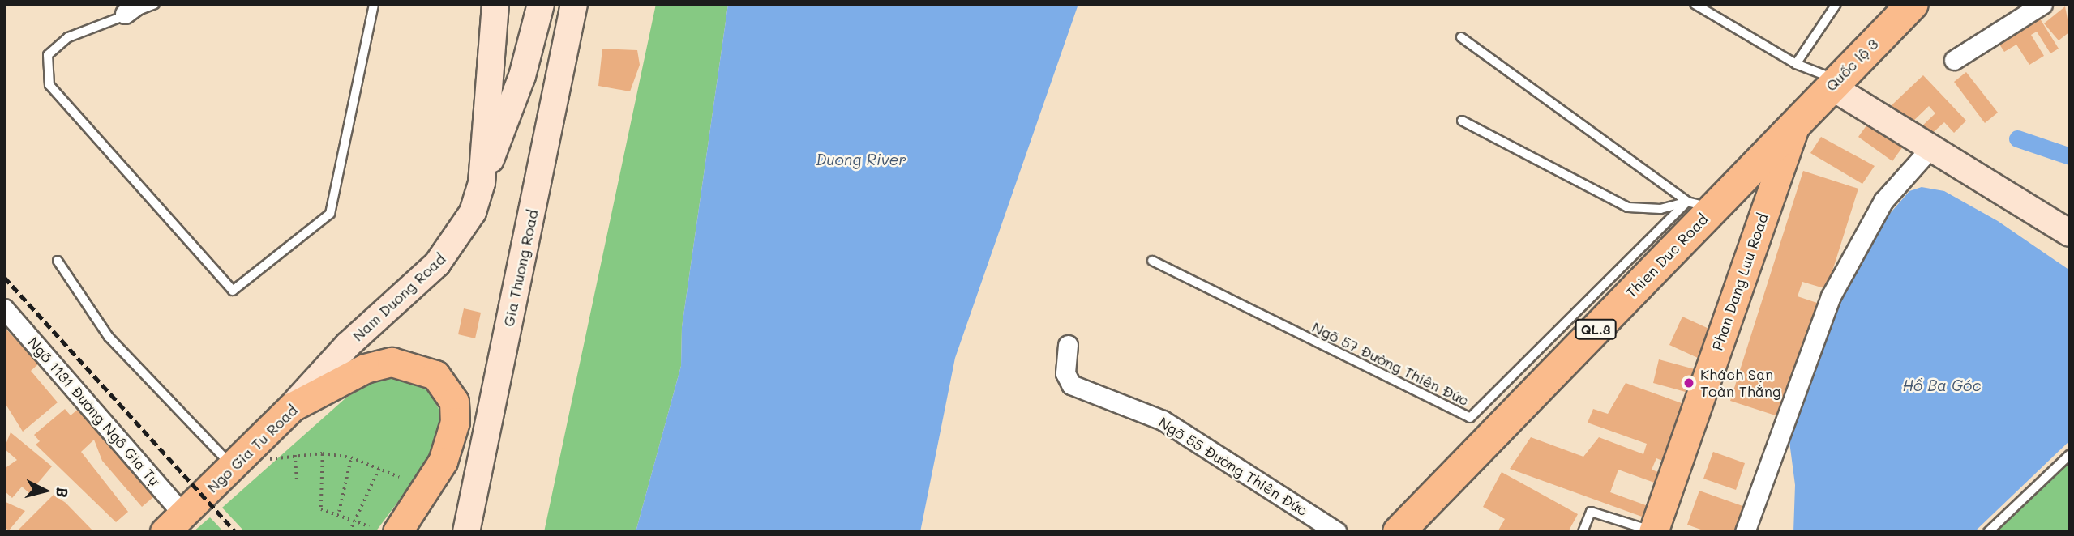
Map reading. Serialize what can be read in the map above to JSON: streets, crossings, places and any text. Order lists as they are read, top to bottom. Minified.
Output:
{"streets":{"highway":["Quốc lộ 3","Thien Duc Road","QL.3"],"main road":["Phan Dang Luu Road","Ngo Gia Tu Road"],"street":["Gia Thuong Road","Nam Duong Road","Ngõ 1131 Đường Ngô Gia Tự","Ngõ 55 Đường Thiên Đức"],"lane":["Ngõ 57 Đường Thiên Đức"]},"crossings":[["Quốc lộ 3","Thien Duc Road"],["Quốc lộ 3","Phan Dang Luu Road"],["Thien Duc Road","Phan Dang Luu Road"],["Thien Duc Road","Ngõ 57 Đường Thiên Đức"],["Nam Duong Road","Ngo Gia Tu Road"],["Ngõ 1131 Đường Ngô Gia Tự","Ngo Gia Tu Road"]],"water":["Duong River","Hồ Ba Góc"],"places":["Khách Sạn Toàn Thắng"],"north":"right"}
